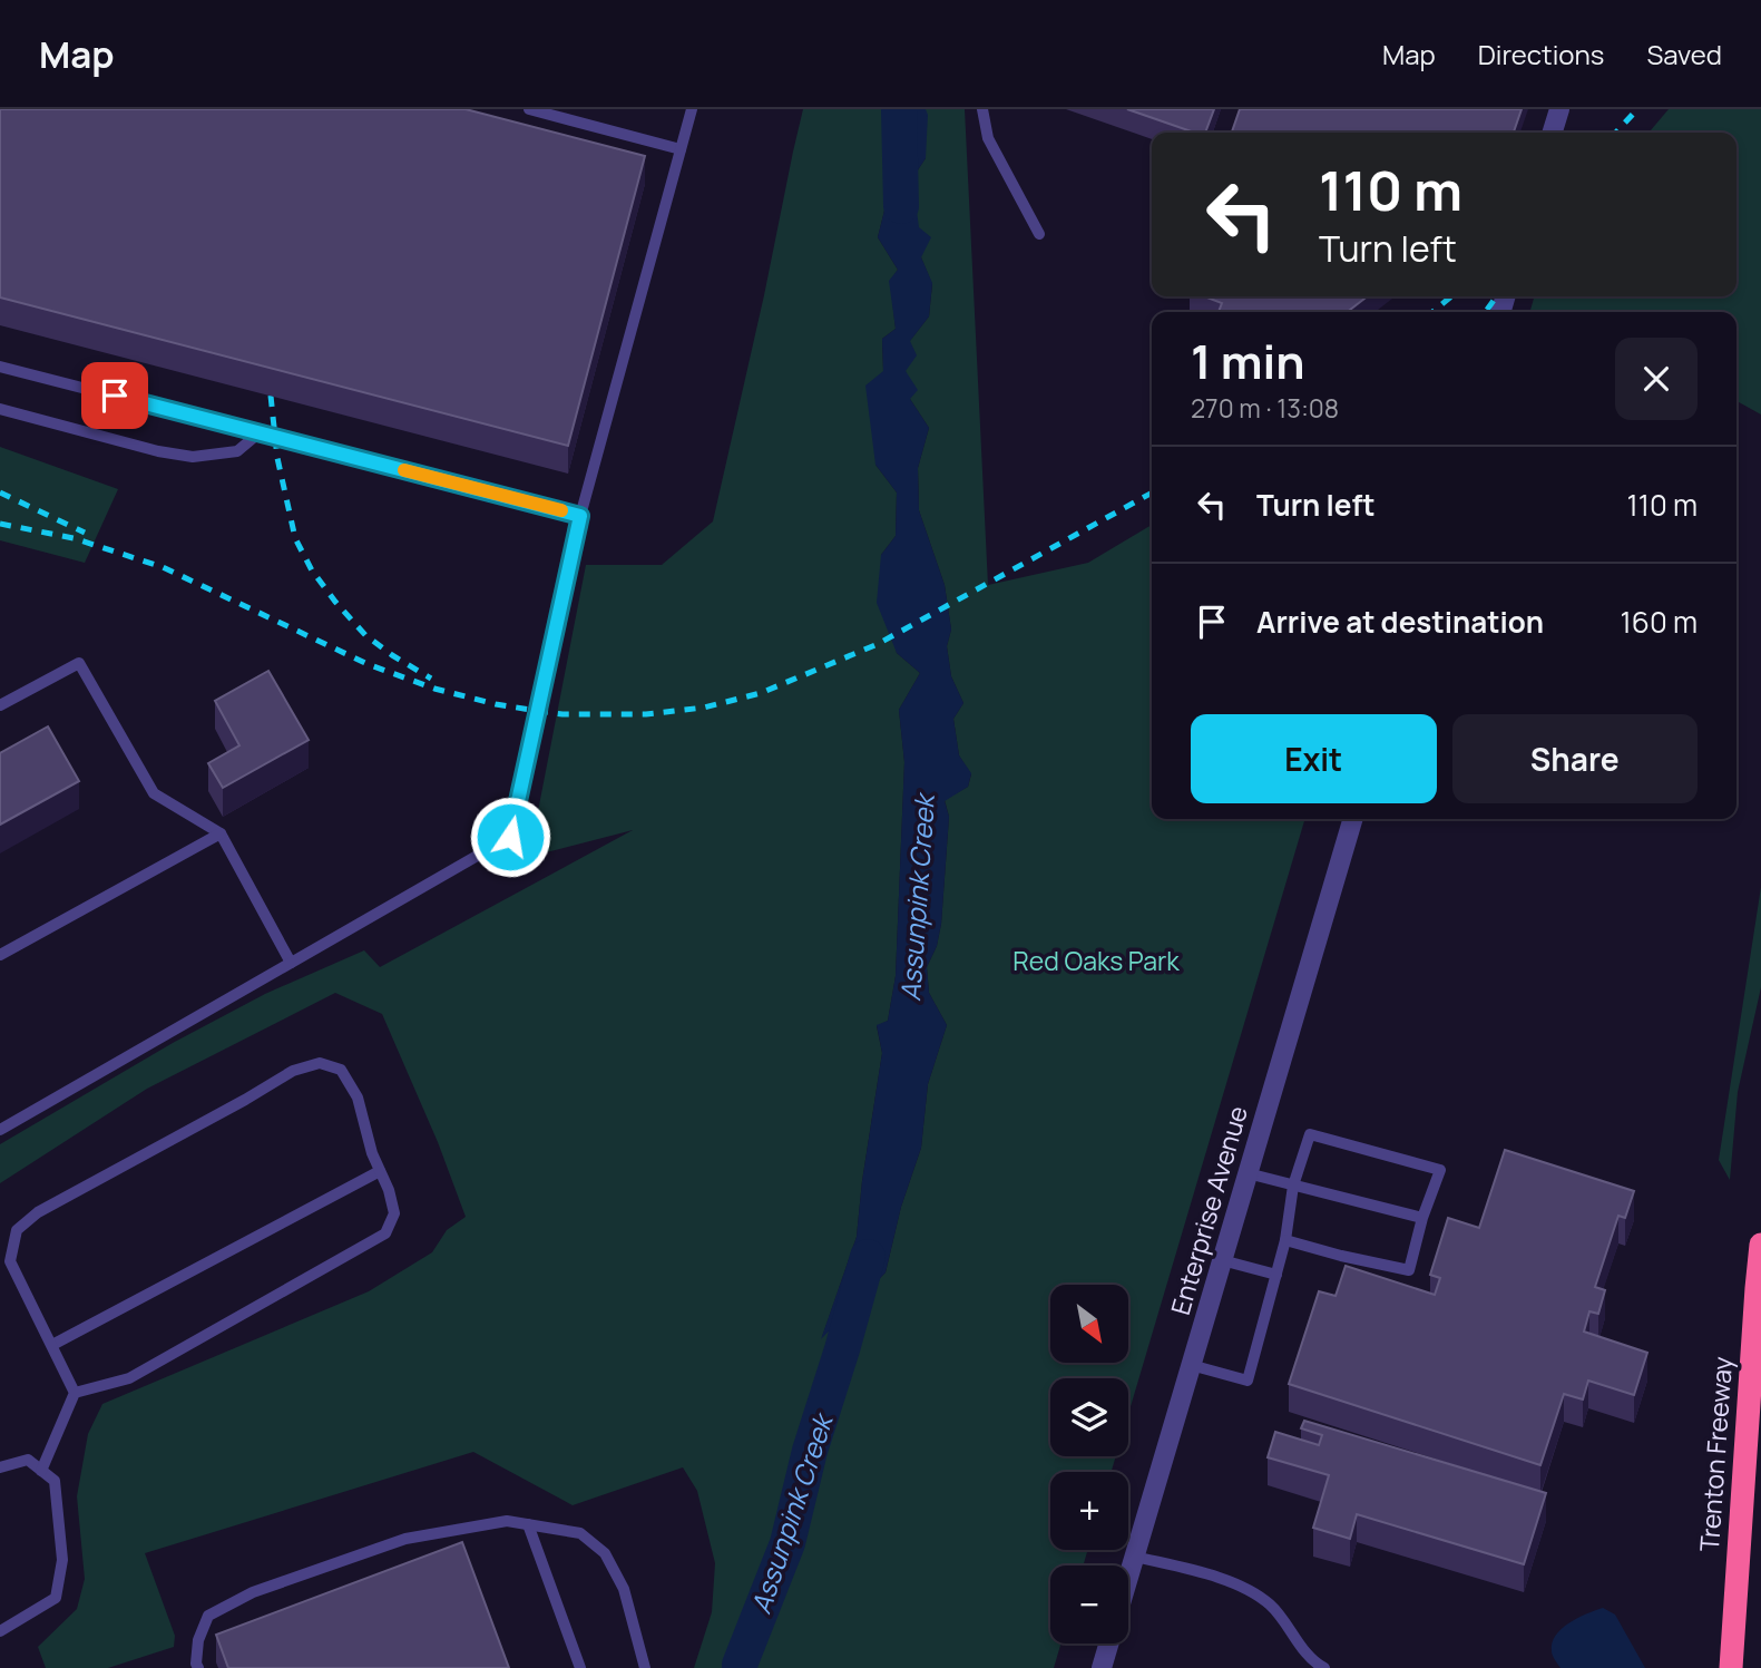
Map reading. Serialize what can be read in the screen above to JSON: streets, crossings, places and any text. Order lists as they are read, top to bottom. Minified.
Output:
{"streets":{"highway":["Trenton Freeway"],"street":["Enterprise Avenue"]},"water":["Assunpink Creek"],"parks":["Red Oaks Park"],"north":"bottom right","page":{"header":"Map","nav":["Map","Directions","Saved"],"turn":["110 m","Turn left"],"heading":["1 min","270 m · 13:08"],"list":[{"name":"Turn left","value":"110 m"},{"name":"Arrive at destination","value":"160 m"}],"buttons":["Exit","Share"],"map_buttons":["+","−"]}}
